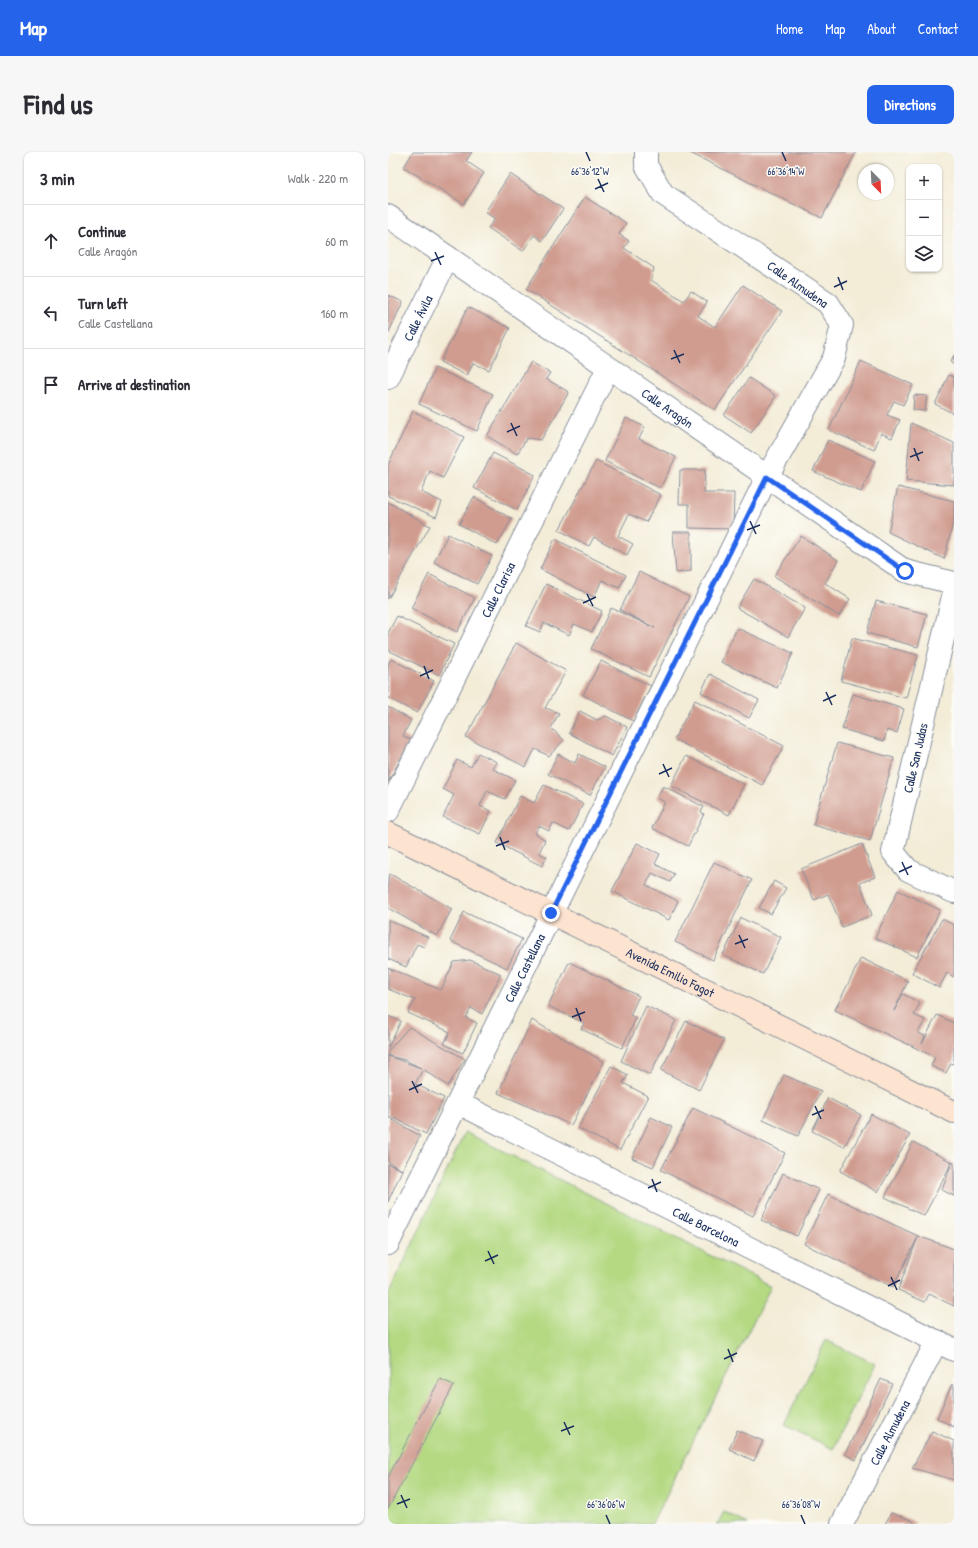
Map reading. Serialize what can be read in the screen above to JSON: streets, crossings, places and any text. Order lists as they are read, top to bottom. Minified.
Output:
{"streets":{"street":["Calle Almudena","Calle Ávila","Calle Aragón","Calle Clarisa","Calle San Judas","Calle Castellana","Avenida Emilio Fagot","Calle Barcelona"]},"crossings":[["Calle Almudena","Calle Aragón"],["Calle Almudena","Calle Castellana"],["Calle Almudena","Calle Barcelona"],["Calle Ávila","Calle Aragón"],["Calle Aragón","Calle Clarisa"],["Calle Aragón","Calle Castellana"],["Calle Castellana","Avenida Emilio Fagot"],["Calle Castellana","Calle Barcelona"]],"north":"bottom right","page":{"header":"Map","nav":["Home","Map","About","Contact"],"title":"Find us","buttons":"Directions","heading":["3 min","Walk · 220 m"],"map_buttons":["+","−"],"list":[["Continue","Calle Aragón","60 m"],["Turn left","Calle Castellana","160 m"],"Arrive at destination"]},"coordinates":["66°36'12\"W","66°36'14\"W","66°36'06\"W","66°36'08\"W"]}
